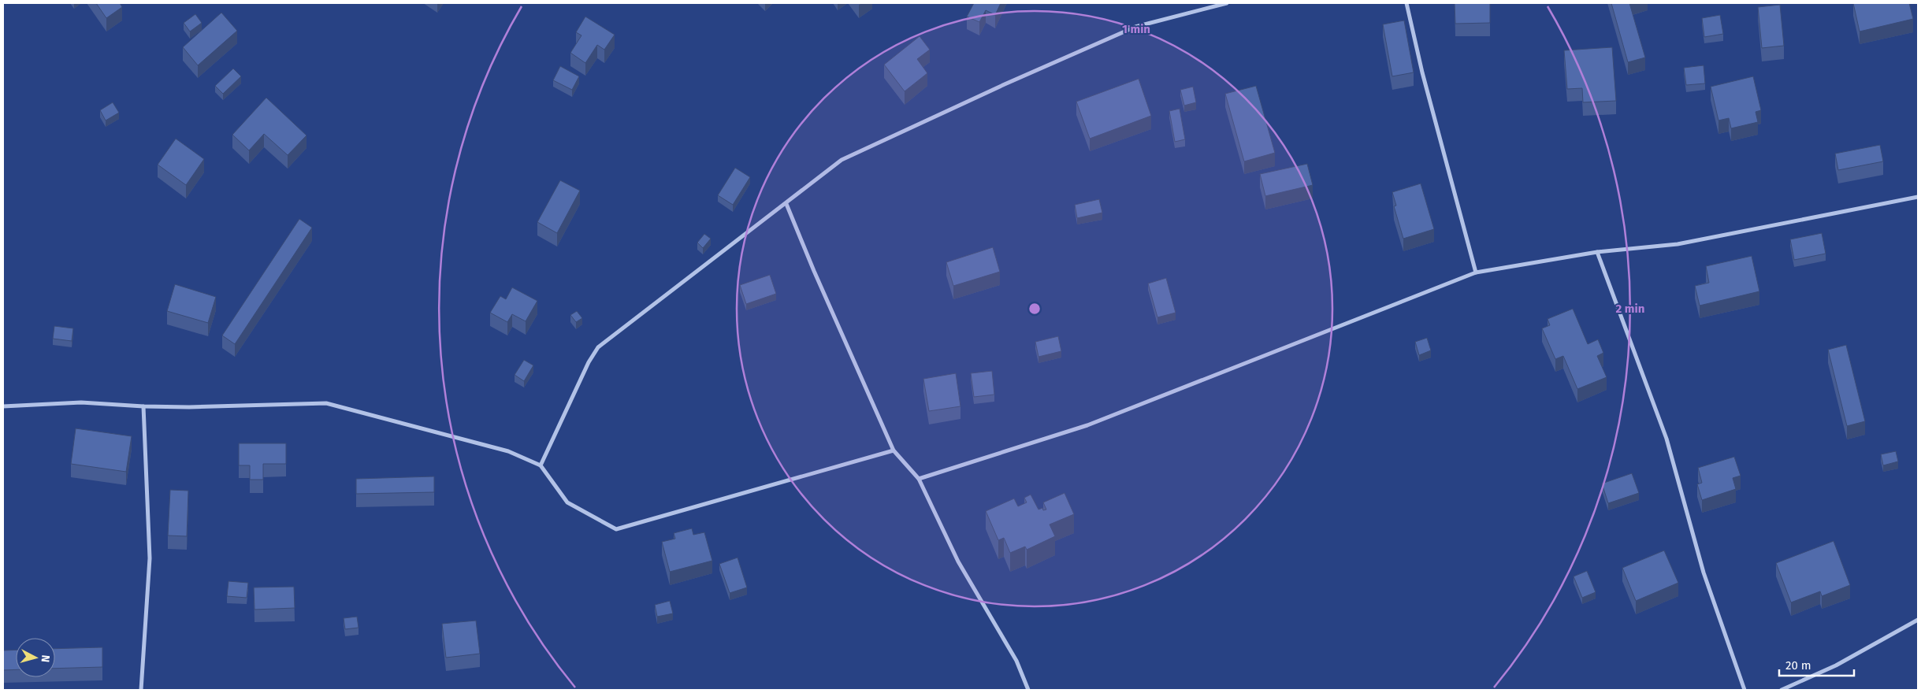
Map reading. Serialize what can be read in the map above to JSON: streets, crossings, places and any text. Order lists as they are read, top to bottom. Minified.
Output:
{"scale_bar":"20 m","north":"right","rings":["1 min","2 min"]}
